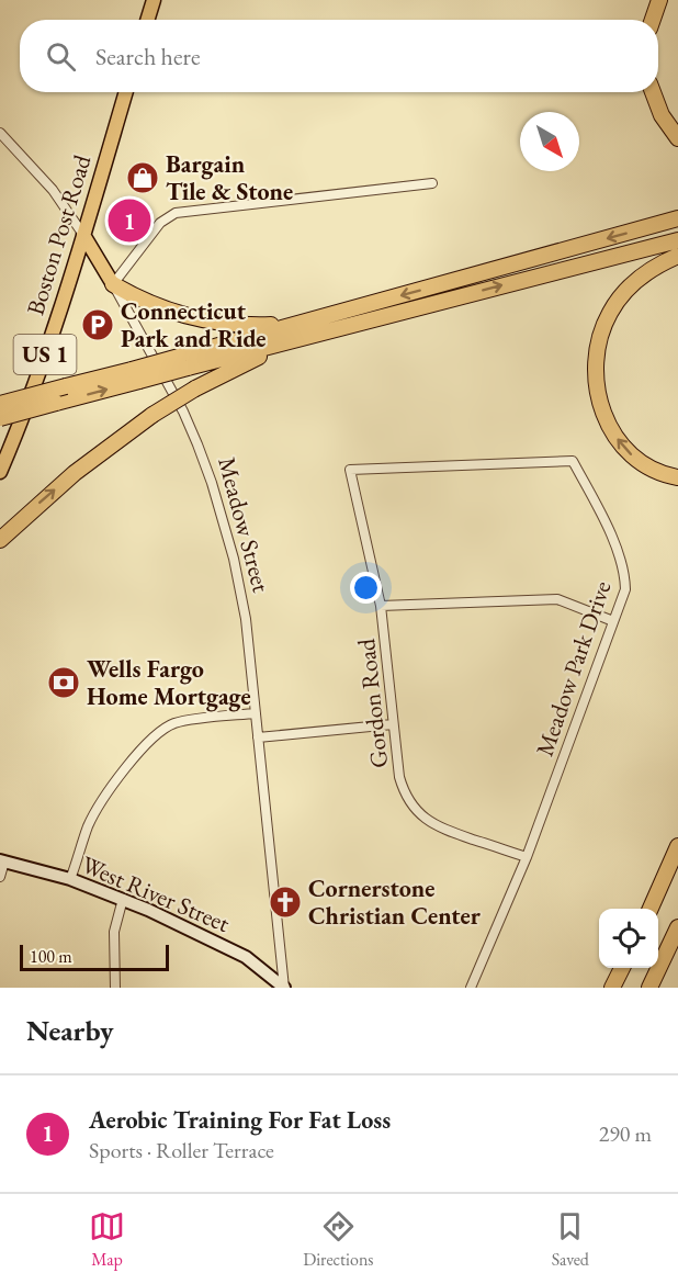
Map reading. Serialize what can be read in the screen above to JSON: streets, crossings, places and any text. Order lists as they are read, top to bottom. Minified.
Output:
{"streets":{"main road":["Boston Post Road","US 1","Meadow Street"],"street":["Meadow Park Drive","Gordon Road","West River Street"]},"crossings":[["Boston Post Road","Meadow Street"],["Meadow Street","West River Street"],["Meadow Park Drive","Gordon Road"]],"places":{"shop":["Bargain Tile & Stone"],"parking":["Connecticut Park and Ride"],"bank":["Wells Fargo Home Mortgage"],"church":["Cornerstone Christian Center"]},"scale_bar":"100 m","north":"bottom right","page":{"search":"Search here","pins":"1","scale":"100 m","heading":"Nearby","list":[{"mark":"1","name":"Aerobic Training For Fat Loss","note":"Sports · Roller Terrace","value":"290 m"}],"nav":["Map","Directions","Saved"]}}
